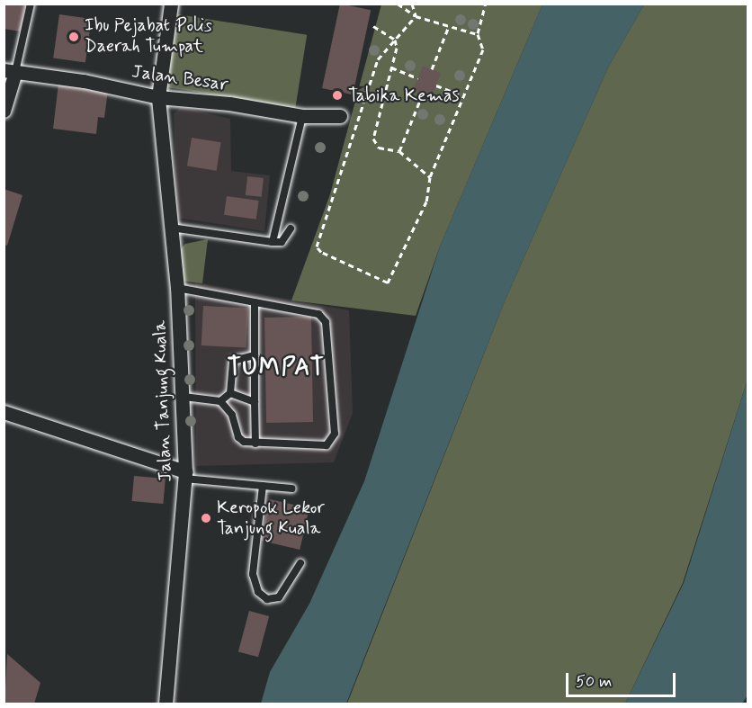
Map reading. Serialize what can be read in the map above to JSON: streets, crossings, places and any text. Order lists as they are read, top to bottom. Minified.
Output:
{"streets":{"street":["Jalan Besar","Jalan Tanjung Kuala"]},"crossings":[["Jalan Besar","Jalan Tanjung Kuala"]],"districts":["TUMPAT"],"places":["Ibu Pejabat Polis Daerah Tumpat","Tabika Kemas","Keropok Lekor Tanjung Kuala"],"scale_bar":"50 m"}
